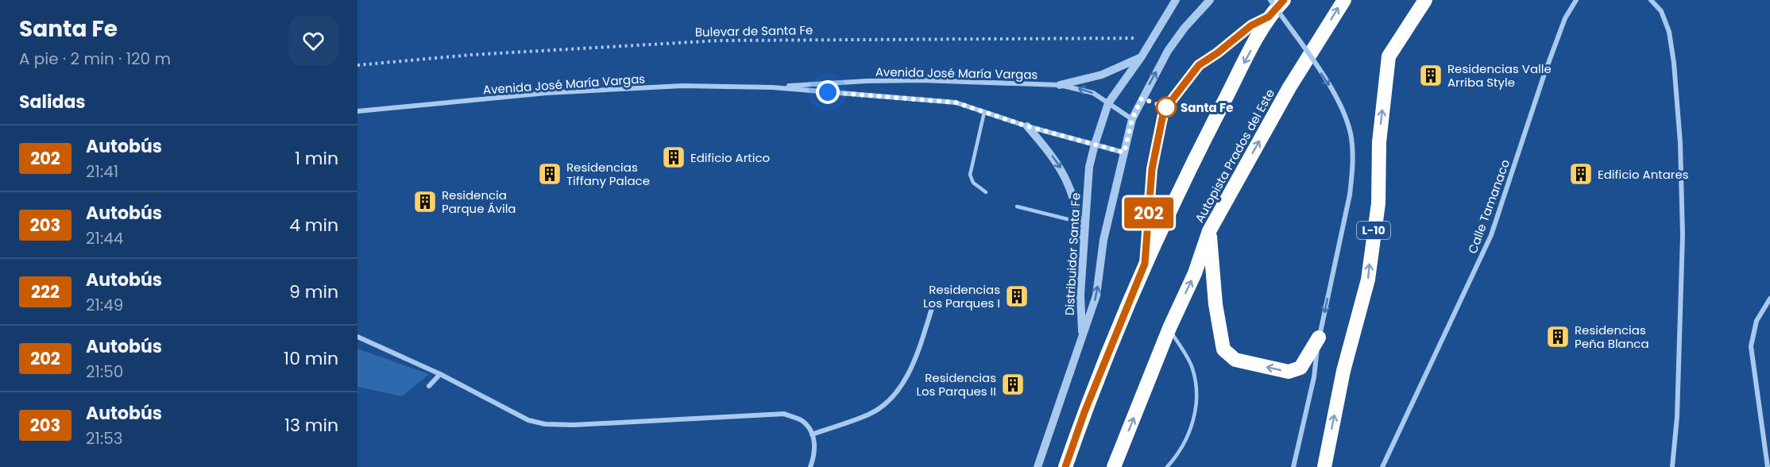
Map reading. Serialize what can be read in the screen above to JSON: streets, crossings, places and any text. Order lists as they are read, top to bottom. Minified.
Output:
{"streets":{"highway":["Autopista Prados del Este","L-10"],"street":["Avenida José María Vargas","Calle Tamanaco","Distribuidor Santa Fe"],"path":["Bulevar de Santa Fe"]},"crossings":[["Bulevar de Santa Fe","Distribuidor Santa Fe"],["Avenida José María Vargas","Distribuidor Santa Fe"]],"places":{"building":["Residencias Valle Arriba Style","Edificio Artico","Residencias Tiffany Palace","Edificio Antares","Residencia Parque Ávila","Residencias Los Parques I","Residencias Peña Blanca","Residencias Los Parques II"],"other":["Santa Fe"]},"lines":["bus line 202"],"page":{"heading":[["Santa Fe","A pie · 2 min · 120 m"],"Salidas"],"on_map":"202","list":[{"mark":"202","name":"Autobús","note":"21:41","value":"1 min"},{"mark":"203","name":"Autobús","note":"21:44","value":"4 min"},{"mark":"222","name":"Autobús","note":"21:49","value":"9 min"},{"mark":"202","name":"Autobús","note":"21:50","value":"10 min"},{"mark":"203","name":"Autobús","note":"21:53","value":"13 min"}]}}
